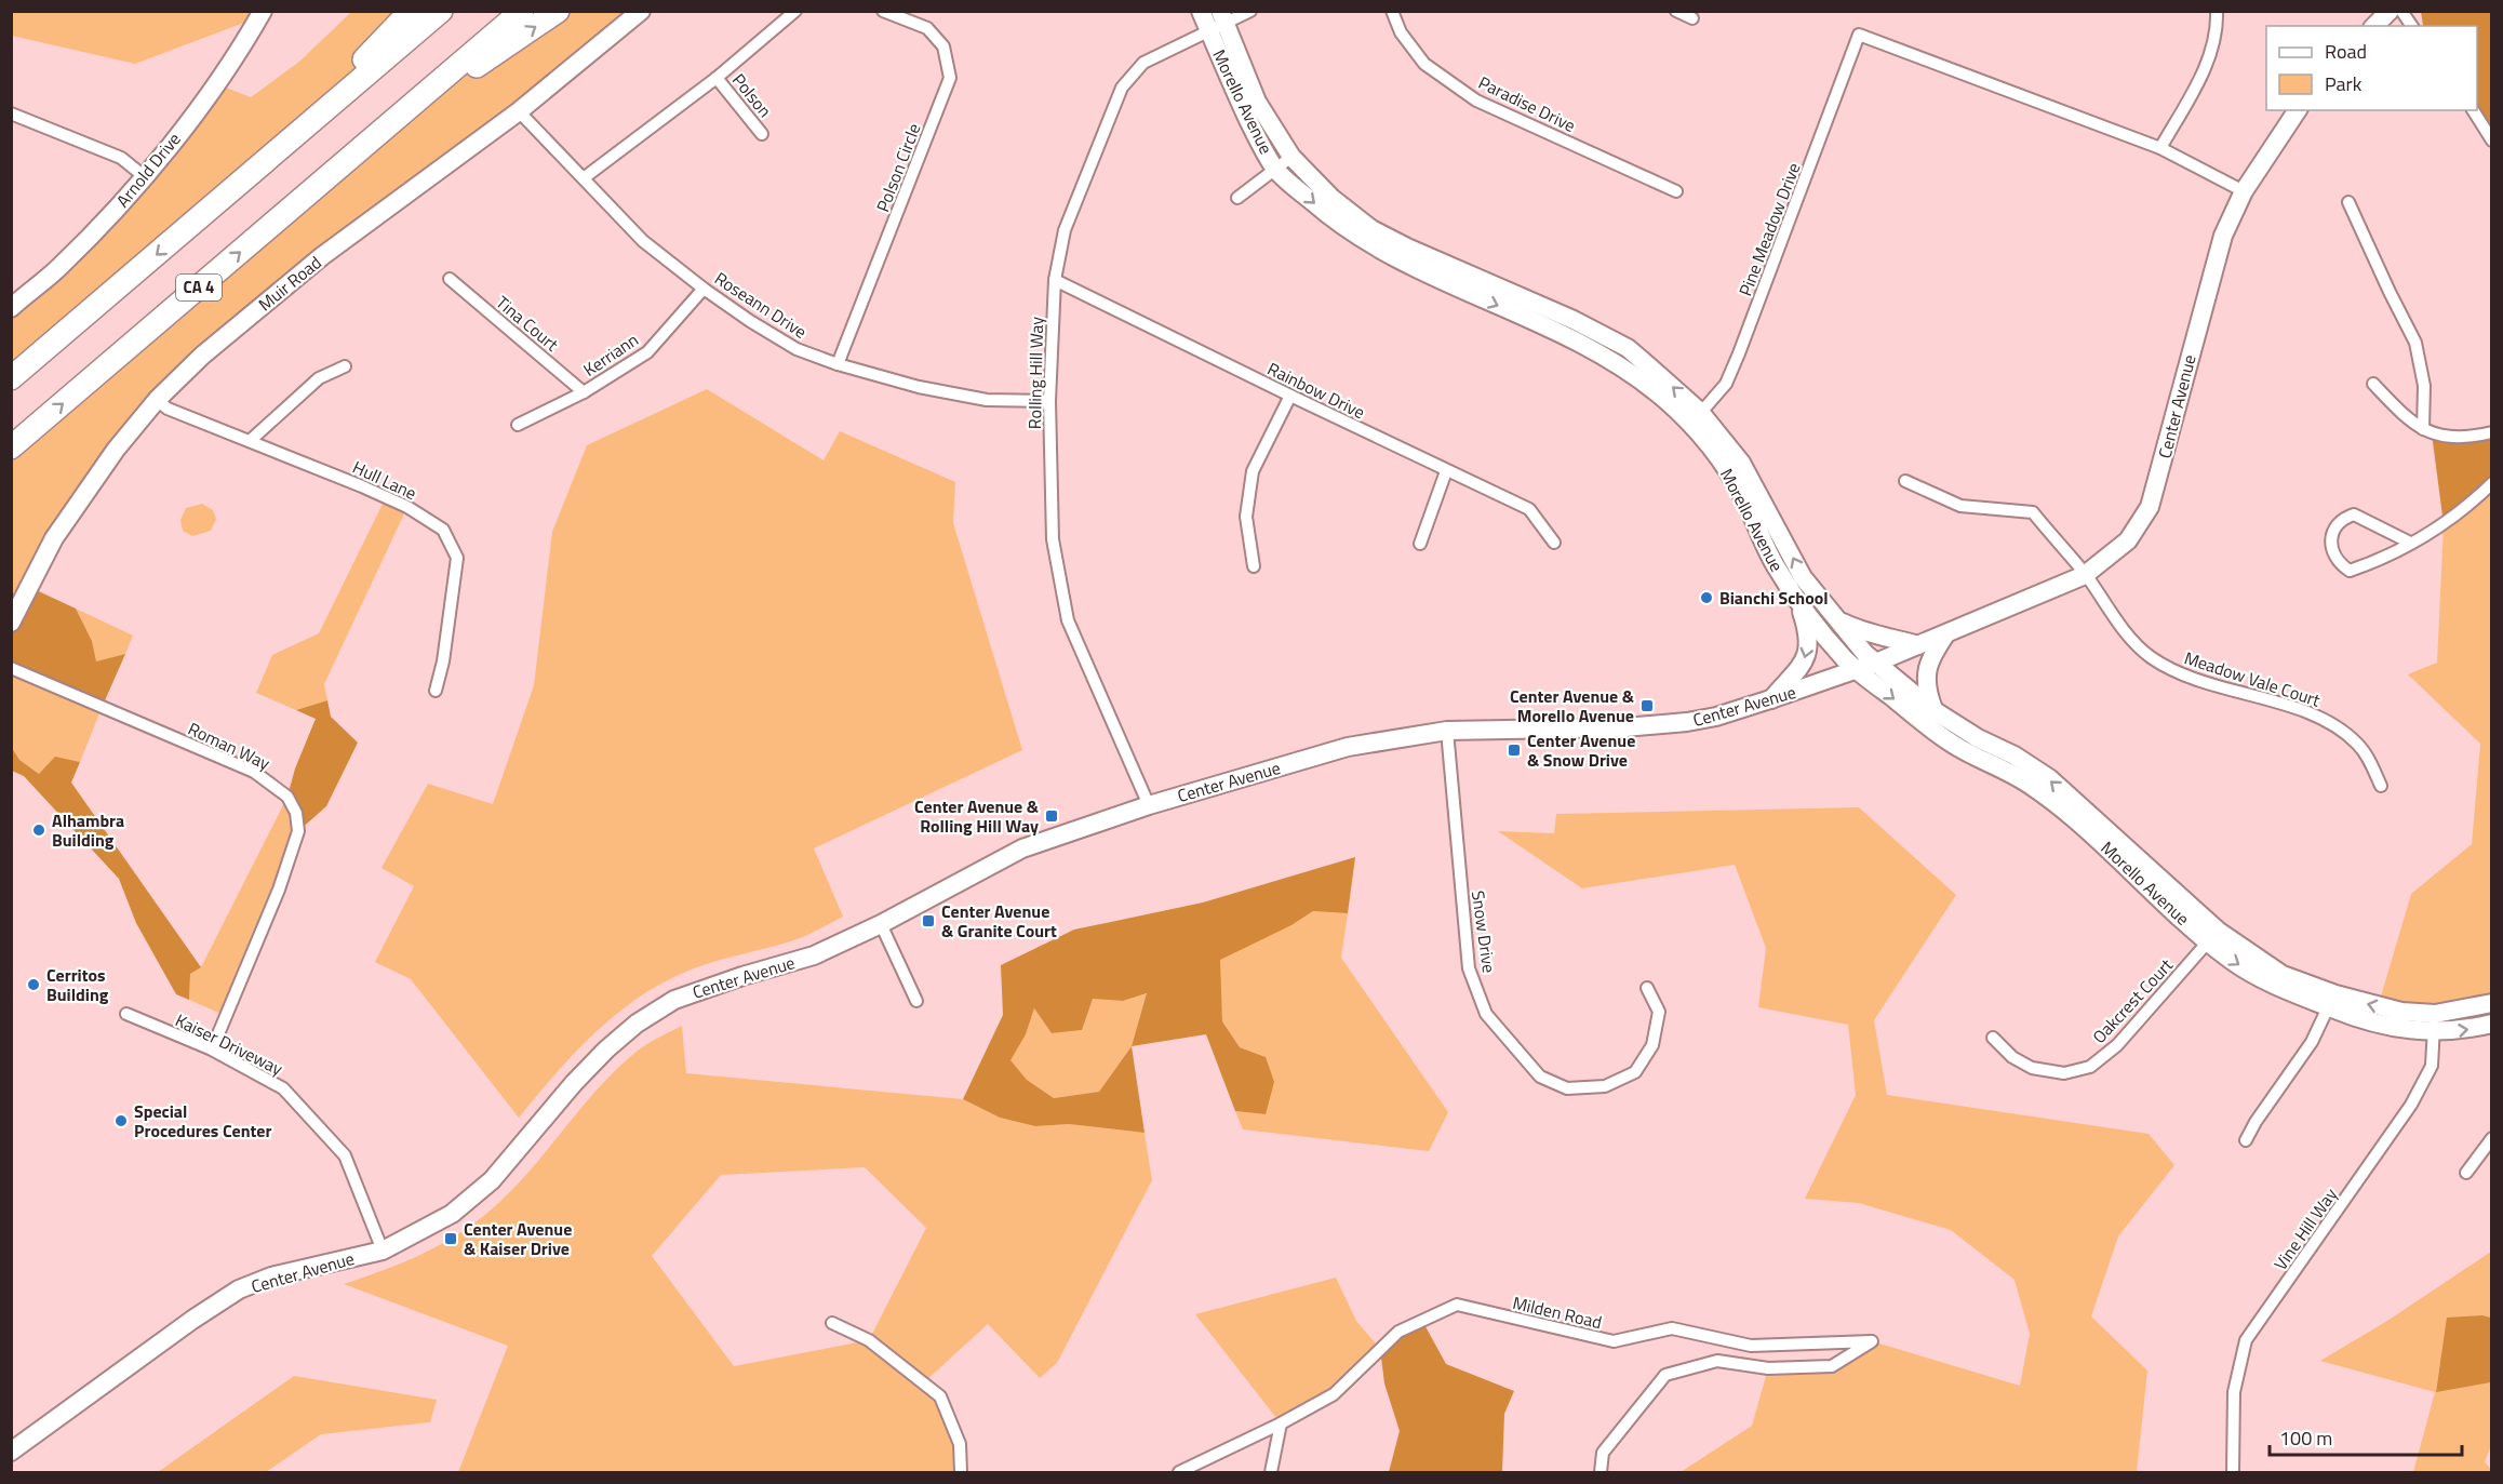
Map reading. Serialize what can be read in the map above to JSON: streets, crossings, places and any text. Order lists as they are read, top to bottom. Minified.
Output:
{"streets":{"highway":["CA 4"],"street":["Polson","Morello Avenue","Paradise Drive","Polson Circle","Arnold Drive","Pine Meadow Drive","Muir Road","Roseann Drive","Tina Court","Kerriann","Rolling Hill Way","Rainbow Drive","Center Avenue","Hull Lane","Meadow Vale Court","Roman Way","Snow Drive","Oakcrest Court","Kaiser Driveway","Vine Hill Way","Milden Road"]},"crossings":[["Morello Avenue","Pine Meadow Drive"],["Morello Avenue","Rolling Hill Way"],["Morello Avenue","Center Avenue"],["Morello Avenue","Oakcrest Court"],["Morello Avenue","Vine Hill Way"],["Polson Circle","Roseann Drive"],["Muir Road","Roseann Drive"],["Muir Road","Hull Lane"],["Roseann Drive","Kerriann"],["Roseann Drive","Rolling Hill Way"],["Tina Court","Kerriann"],["Rolling Hill Way","Rainbow Drive"],["Rolling Hill Way","Center Avenue"],["Center Avenue","Meadow Vale Court"],["Center Avenue","Snow Drive"],["Center Avenue","Kaiser Driveway"],["Roman Way","Kaiser Driveway"]],"places":{"other":["Bianchi School","Alhambra Building","Cerritos Building","Special Procedures Center"],"transit":["Center Avenue & Morello Avenue","Center Avenue & Snow Drive","Center Avenue & Rolling Hill Way","Center Avenue & Granite Court","Center Avenue & Kaiser Drive"]},"legend":["Road","Park"],"scale_bar":"100 m"}
